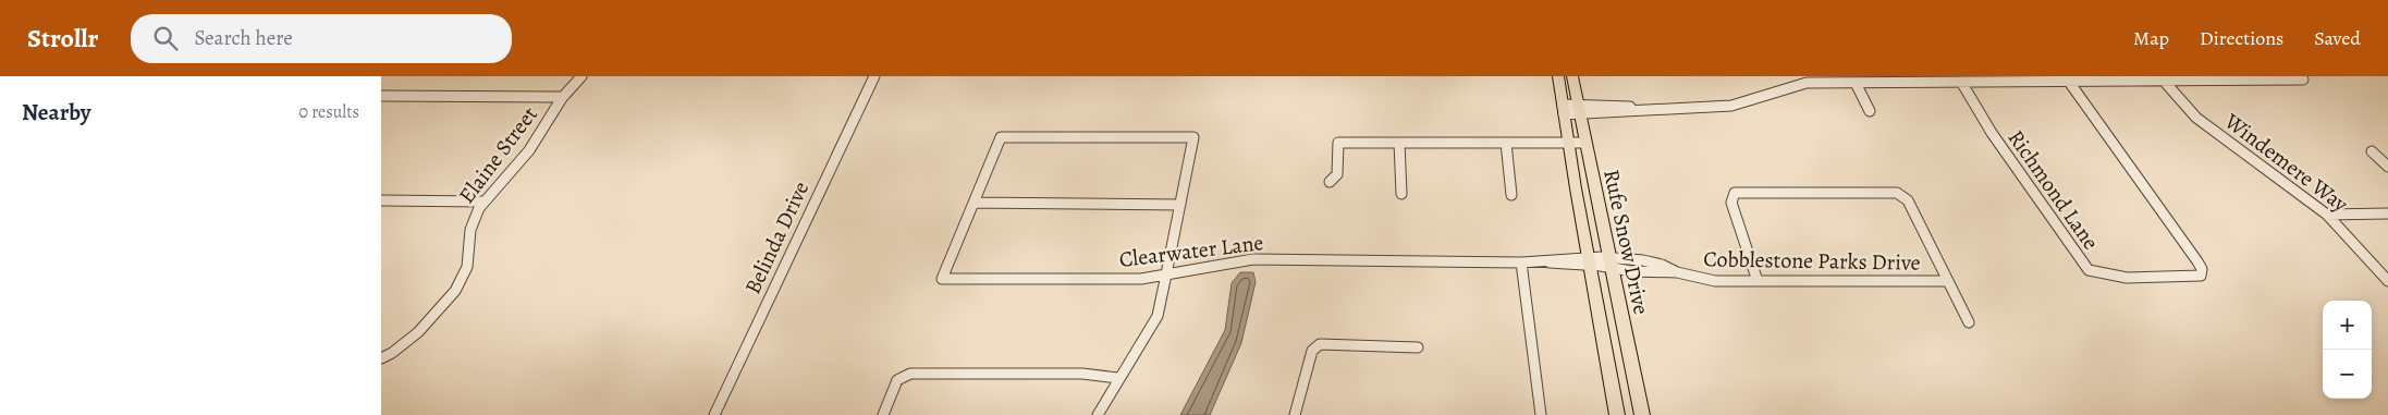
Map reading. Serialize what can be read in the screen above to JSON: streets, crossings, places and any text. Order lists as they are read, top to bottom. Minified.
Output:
{"streets":{"main road":["Rufe Snow Drive"],"street":["Elaine Street","Windemere Way","Richmond Lane","Belinda Drive","Clearwater Lane","Cobblestone Parks Drive"]},"crossings":[["Rufe Snow Drive","Clearwater Lane"],["Rufe Snow Drive","Cobblestone Parks Drive"],["Clearwater Lane","Cobblestone Parks Drive"]],"page":{"header":"Strollr","search":"Search here","nav":["Map","Directions","Saved"],"heading":["Nearby","0 results"],"map_buttons":["+","−"]}}
